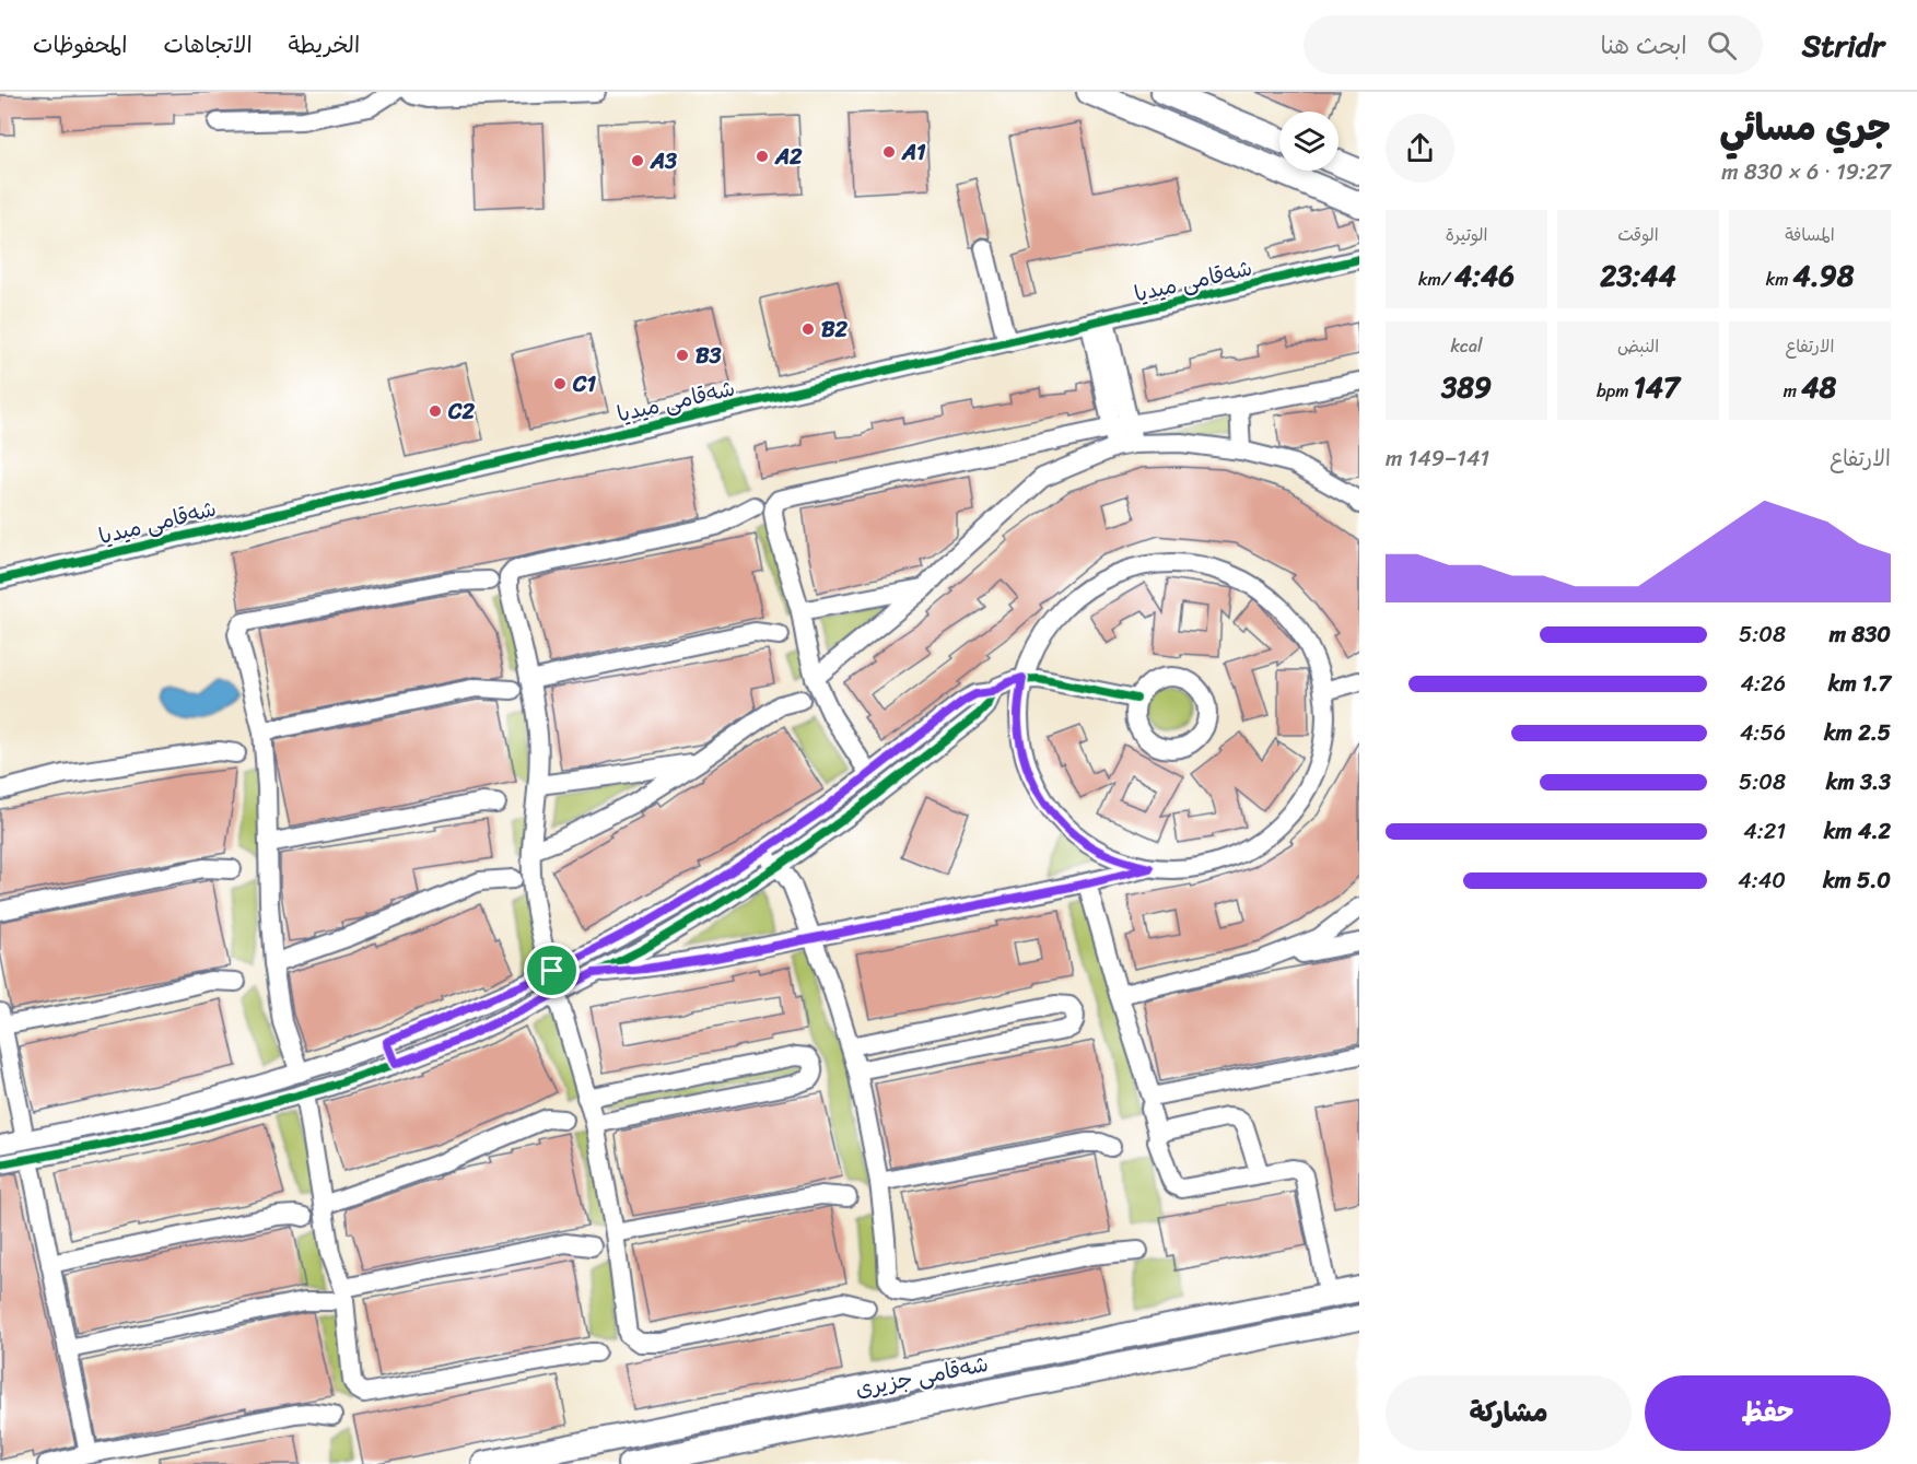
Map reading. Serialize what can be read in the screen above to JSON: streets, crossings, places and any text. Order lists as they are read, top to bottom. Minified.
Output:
{"streets":{"street":["شەقامی میدیا","شەقامی جزیری"]},"places":["A1","A2","A3","B2","B3","C1","C2"],"page":{"header":"Stridr","search":"ابحث هنا","nav":["الخريطة","الاتجاهات","المحفوظات"],"heading":["جري مسائي","19:27 · 6 × 830 m"],"stats":[["المسافة","4.98 km"],["الوقت","23:44"],["الوتيرة","4:46 /km"],["الارتفاع","48 m"],["النبض","147 bpm"],["kcal","389"]],"chart":["الارتفاع","141–149 m"],"list":[{"name":"830 m","note":"5:08"},{"name":"1.7 km","note":"4:26"},{"name":"2.5 km","note":"4:56"},{"name":"3.3 km","note":"5:08"},{"name":"4.2 km","note":"4:21"},{"name":"5.0 km","note":"4:40"}],"buttons":["حفظ","مشاركة"]}}
